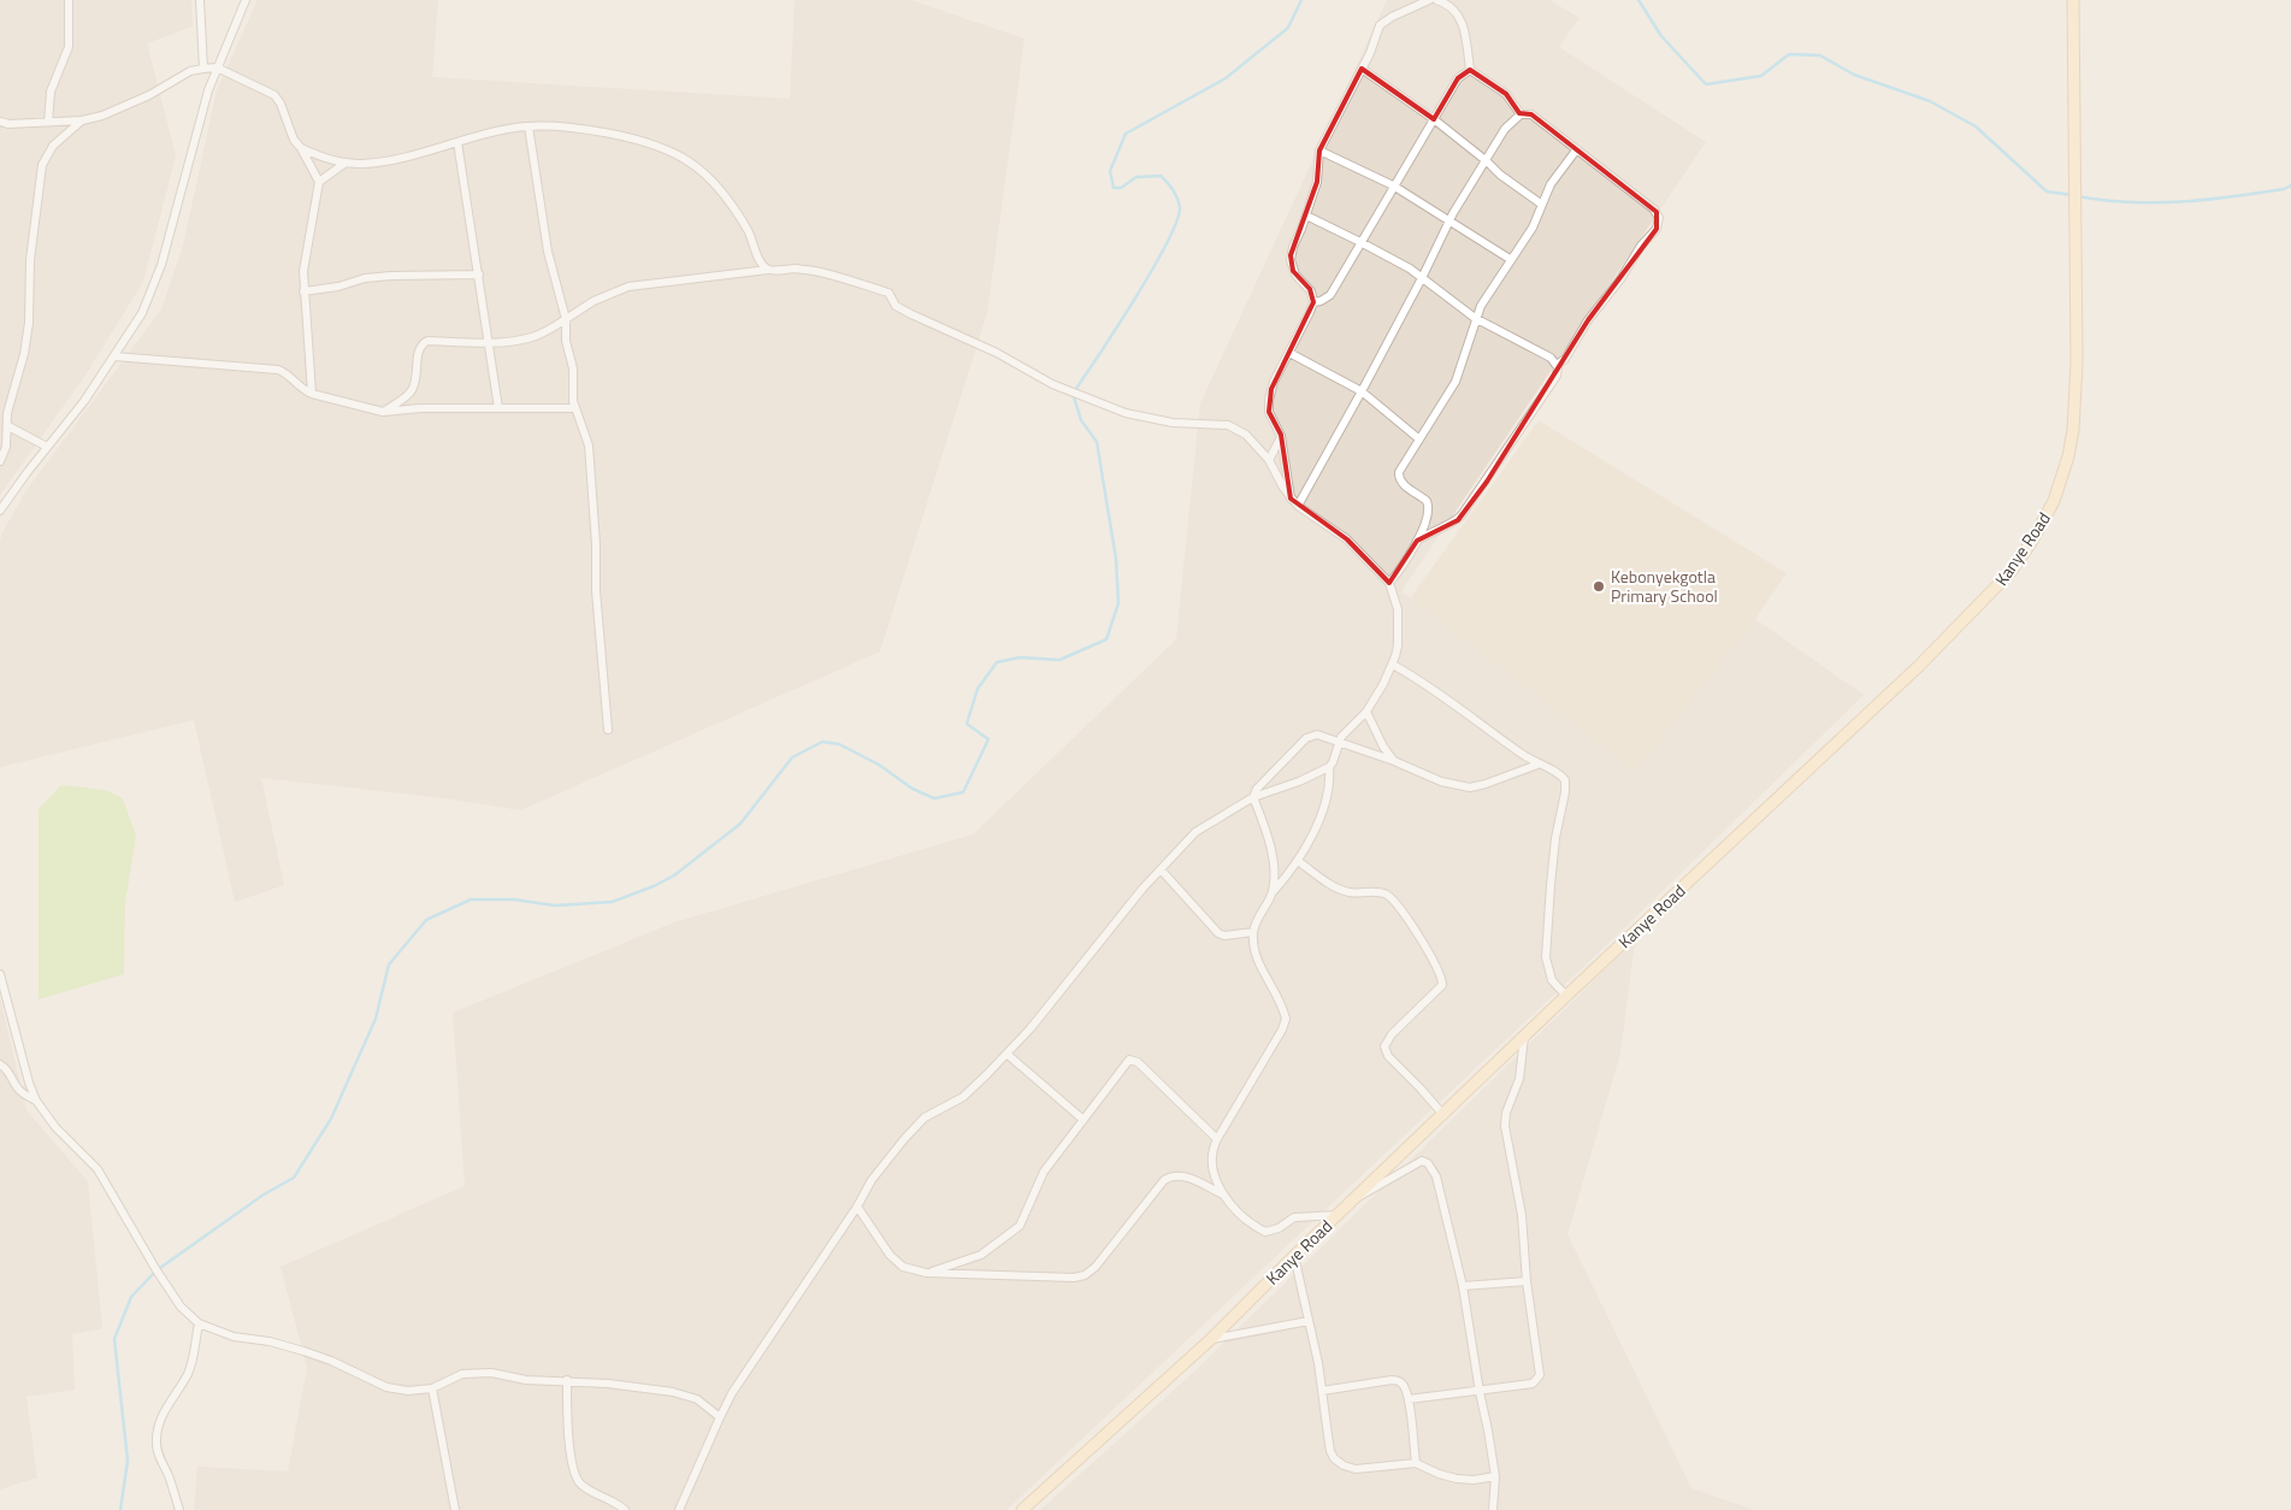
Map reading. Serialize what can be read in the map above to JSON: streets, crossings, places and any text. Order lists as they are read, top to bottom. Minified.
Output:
{"streets":{"main road":["Kanye Road"]},"places":["Kebonyekgotla Primary School"]}
